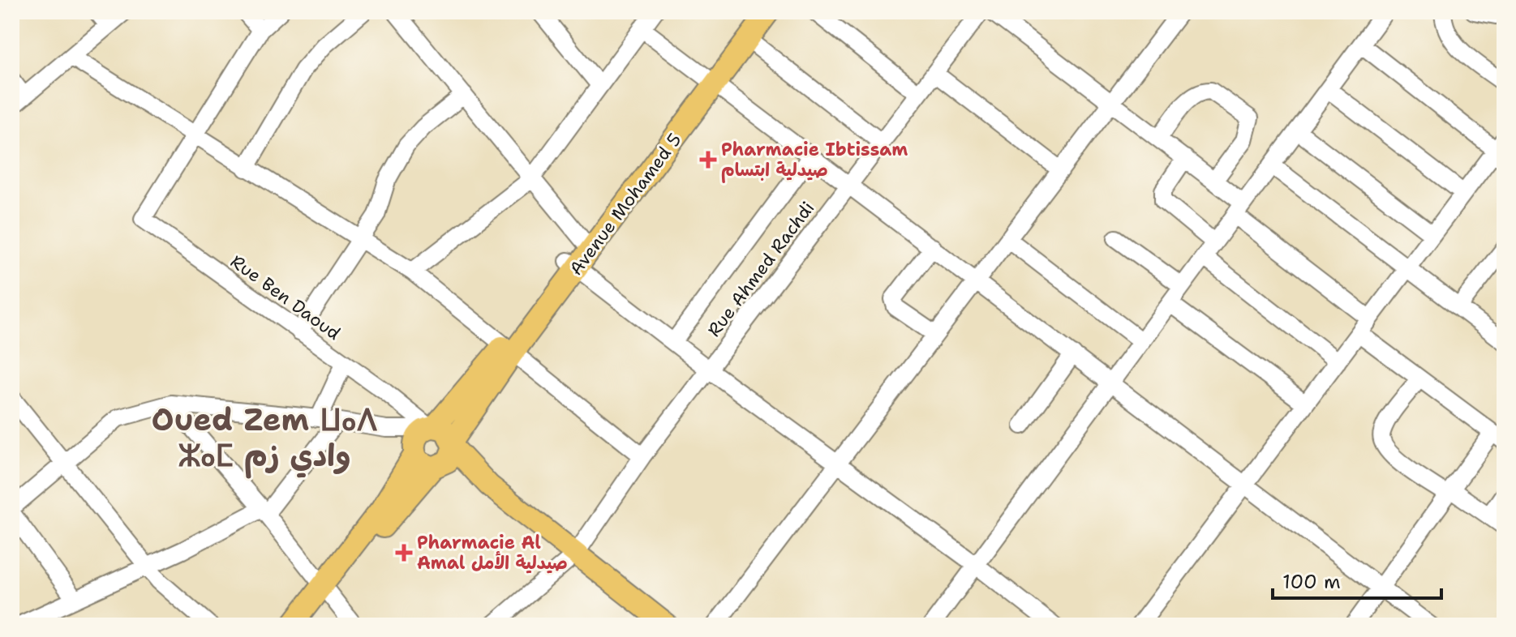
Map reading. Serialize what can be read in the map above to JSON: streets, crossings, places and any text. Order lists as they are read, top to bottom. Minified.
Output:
{"streets":{"main road":["Avenue Mohamed 5"],"street":["Rue Ahmed Rachdi","Rue Ben Daoud"]},"districts":["Oued Zem ⵡⴰⴷ ⵣⴰⵎ وادي زم"],"places":{"health":["Pharmacie Ibtissam صيدلية ابتسام","Pharmacie Al Amal صيدلية الأمل"]},"scale_bar":"100 m"}
